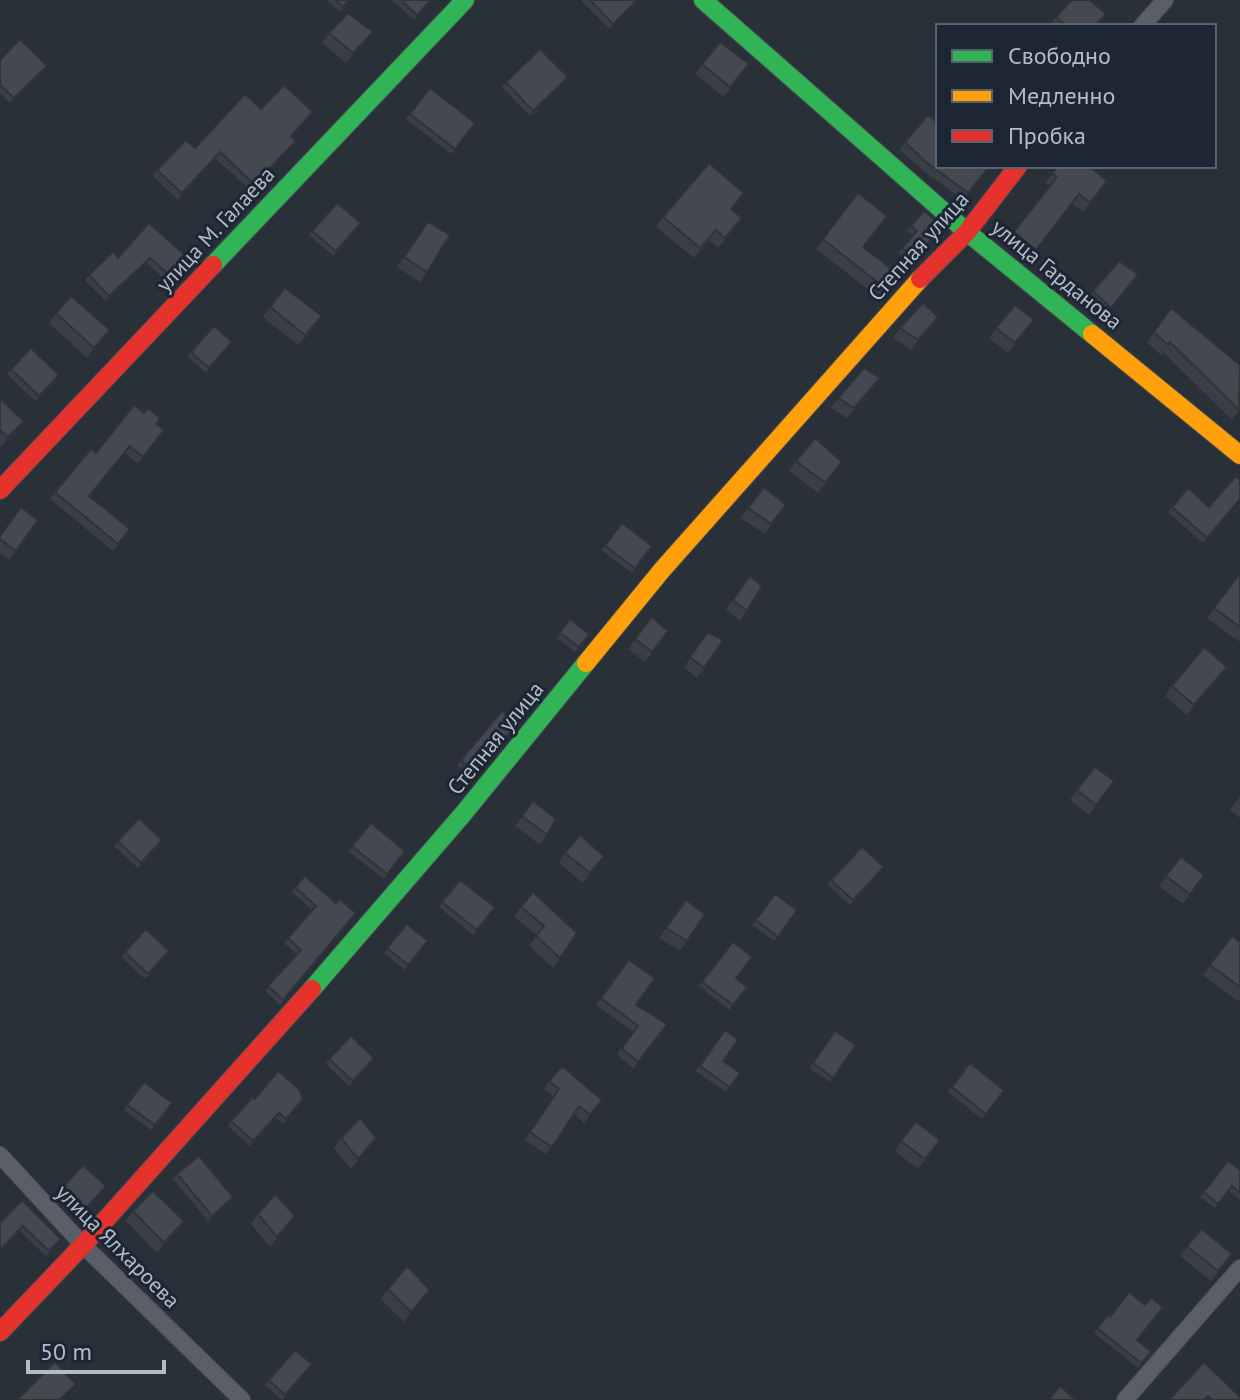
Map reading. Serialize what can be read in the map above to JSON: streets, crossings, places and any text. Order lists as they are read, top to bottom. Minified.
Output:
{"streets":{"street":["улица М. Галаева","Степная улица","улица Гарданова","улица Ялхароева"]},"crossings":[["Степная улица","улица Гарданова"],["Степная улица","улица Ялхароева"]],"legend":["Свободно","Медленно","Пробка"],"scale_bar":"50 m"}
